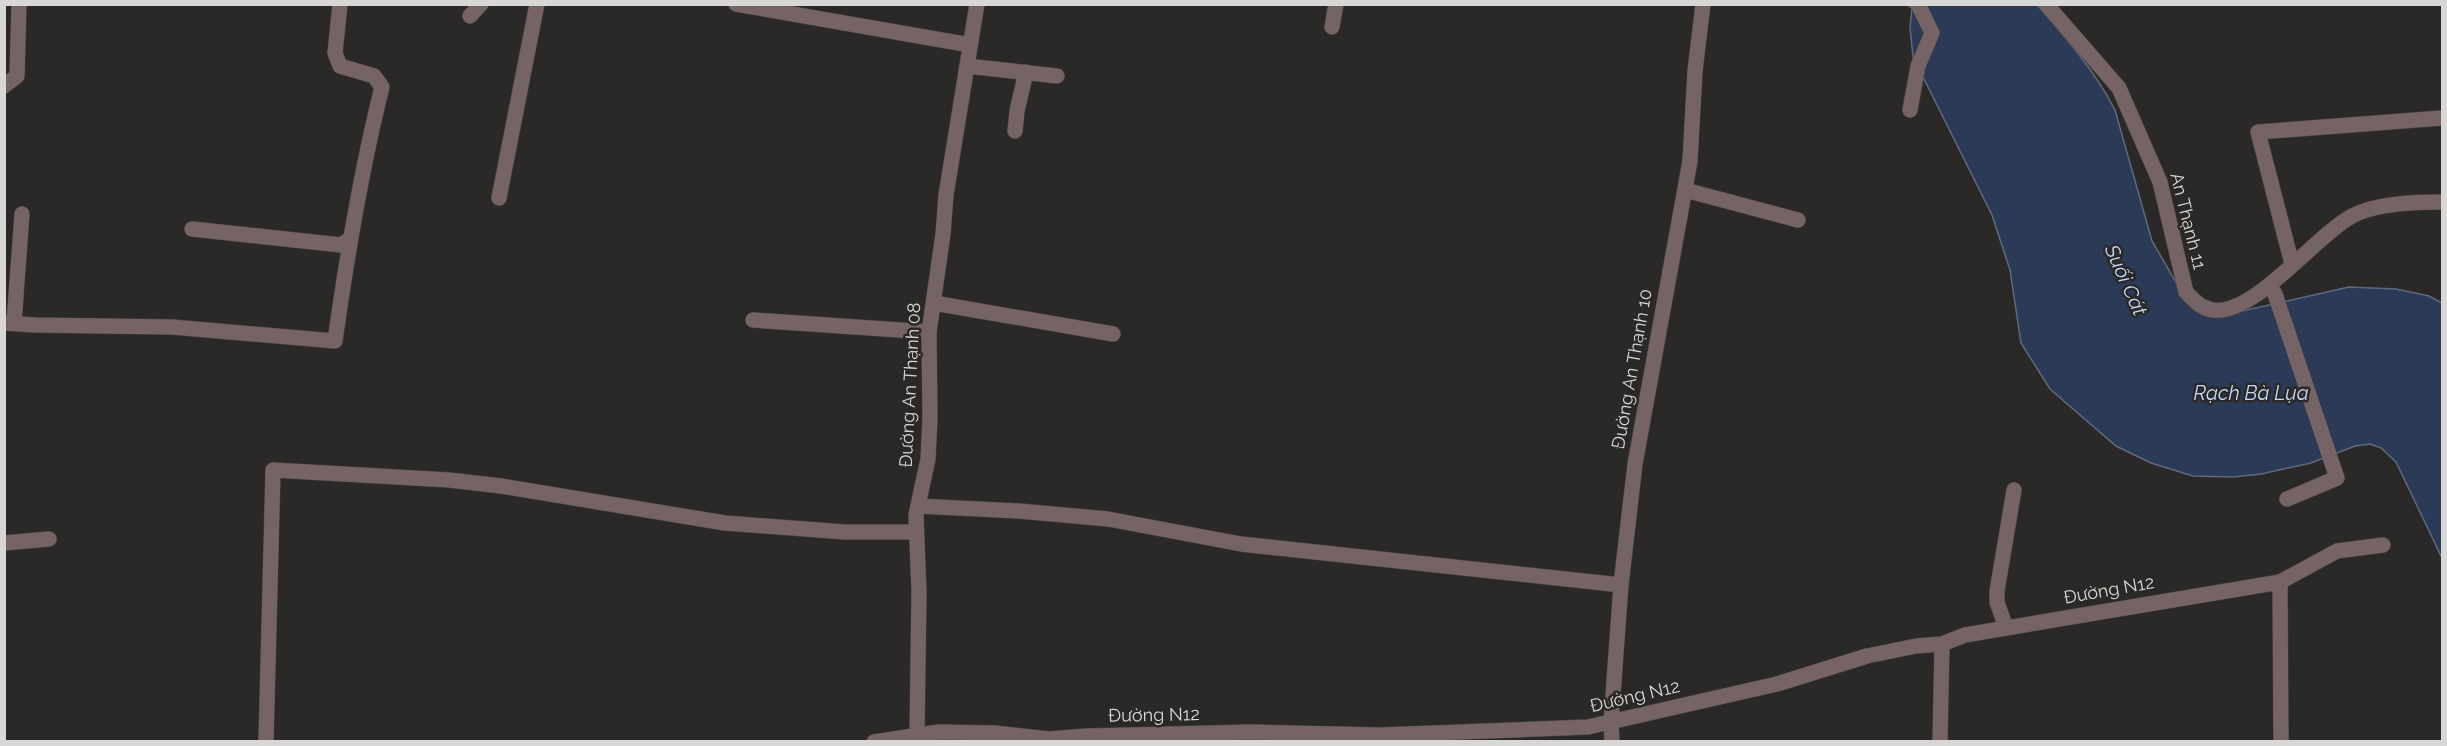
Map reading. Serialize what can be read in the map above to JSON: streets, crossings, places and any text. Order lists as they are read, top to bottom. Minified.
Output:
{"streets":{"street":["An Thạnh 11","Đường An Thạnh 10","Đường An Thạnh 08","Đường N12"]},"crossings":[["Đường An Thạnh 10","Đường N12"],["Đường An Thạnh 08","Đường N12"]],"water":["Suối Cát","Rạch Bà Lụa"]}
